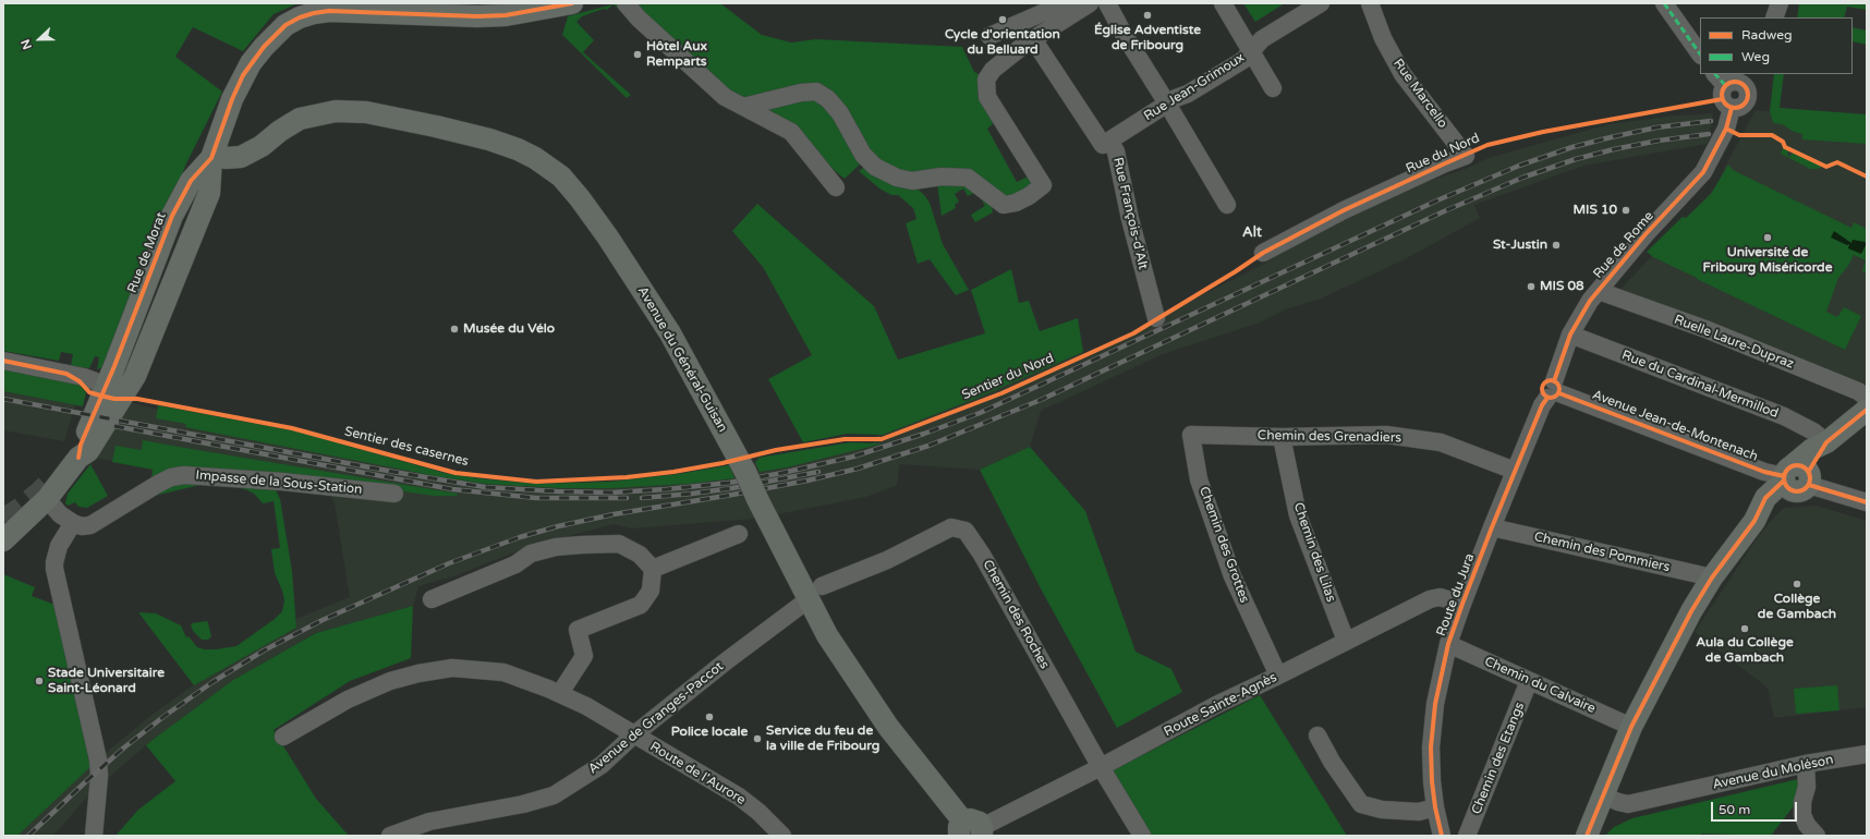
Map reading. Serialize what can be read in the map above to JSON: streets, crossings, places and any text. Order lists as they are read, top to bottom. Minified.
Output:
{"streets":{"main road":["Avenue du Général-Guisan"],"street":["Rue Jean-Grimoux","Rue Marcello","Rue du Nord","Rue François-d'Alt","Rue de Rome","Ruelle Laure-Dupraz","Rue du Cardinal-Mermillod","Avenue Jean-de-Montenach","Chemin des Grenadiers","Impasse de la Sous-Station","Chemin des Grottes","Chemin des Lilas","Chemin des Pommiers","Route du Jura","Chemin des Roches","Chemin du Calvaire","Route Sainte-Agnès","Avenue de Granges-Paccot","Chemin des Etangs","Avenue du Moléson","Route de l'Aurore"],"cycle path":["Rue de Morat","Sentier du Nord"]},"crossings":[["Rue Jean-Grimoux","Rue François-d'Alt"],["Rue Marcello","Rue du Nord"],["Rue de Rome","Ruelle Laure-Dupraz"],["Rue de Rome","Rue du Cardinal-Mermillod"],["Rue de Rome","Avenue Jean-de-Montenach"],["Rue de Rome","Route du Jura"],["Avenue du Général-Guisan","Chemin des Roches"],["Avenue du Général-Guisan","Route Sainte-Agnès"],["Avenue du Général-Guisan","Avenue de Granges-Paccot"],["Avenue Jean-de-Montenach","Route du Jura"],["Chemin des Grenadiers","Chemin des Grottes"],["Chemin des Grenadiers","Chemin des Lilas"],["Chemin des Grenadiers","Route du Jura"],["Chemin des Grottes","Route Sainte-Agnès"],["Chemin des Lilas","Route Sainte-Agnès"],["Chemin des Pommiers","Route du Jura"],["Route du Jura","Chemin du Calvaire"],["Route du Jura","Route Sainte-Agnès"],["Chemin des Roches","Route Sainte-Agnès"],["Chemin des Roches","Avenue de Granges-Paccot"],["Chemin du Calvaire","Chemin des Etangs"],["Avenue de Granges-Paccot","Route de l'Aurore"]],"districts":["Alt"],"places":["Église Adventiste de Fribourg","Cycle d'orientation du Belluard","Hôtel Aux Remparts","MIS 10","Université de Fribourg Miséricorde","St-Justin","MIS 08","Musée du Vélo","Collège de Gambach","Aula du Collège de Gambach","Stade Universitaire Saint-Léonard","Police locale","Service du feu de la ville de Fribourg"],"legend":["Radweg","Weg"],"scale_bar":"50 m","north":"left"}
